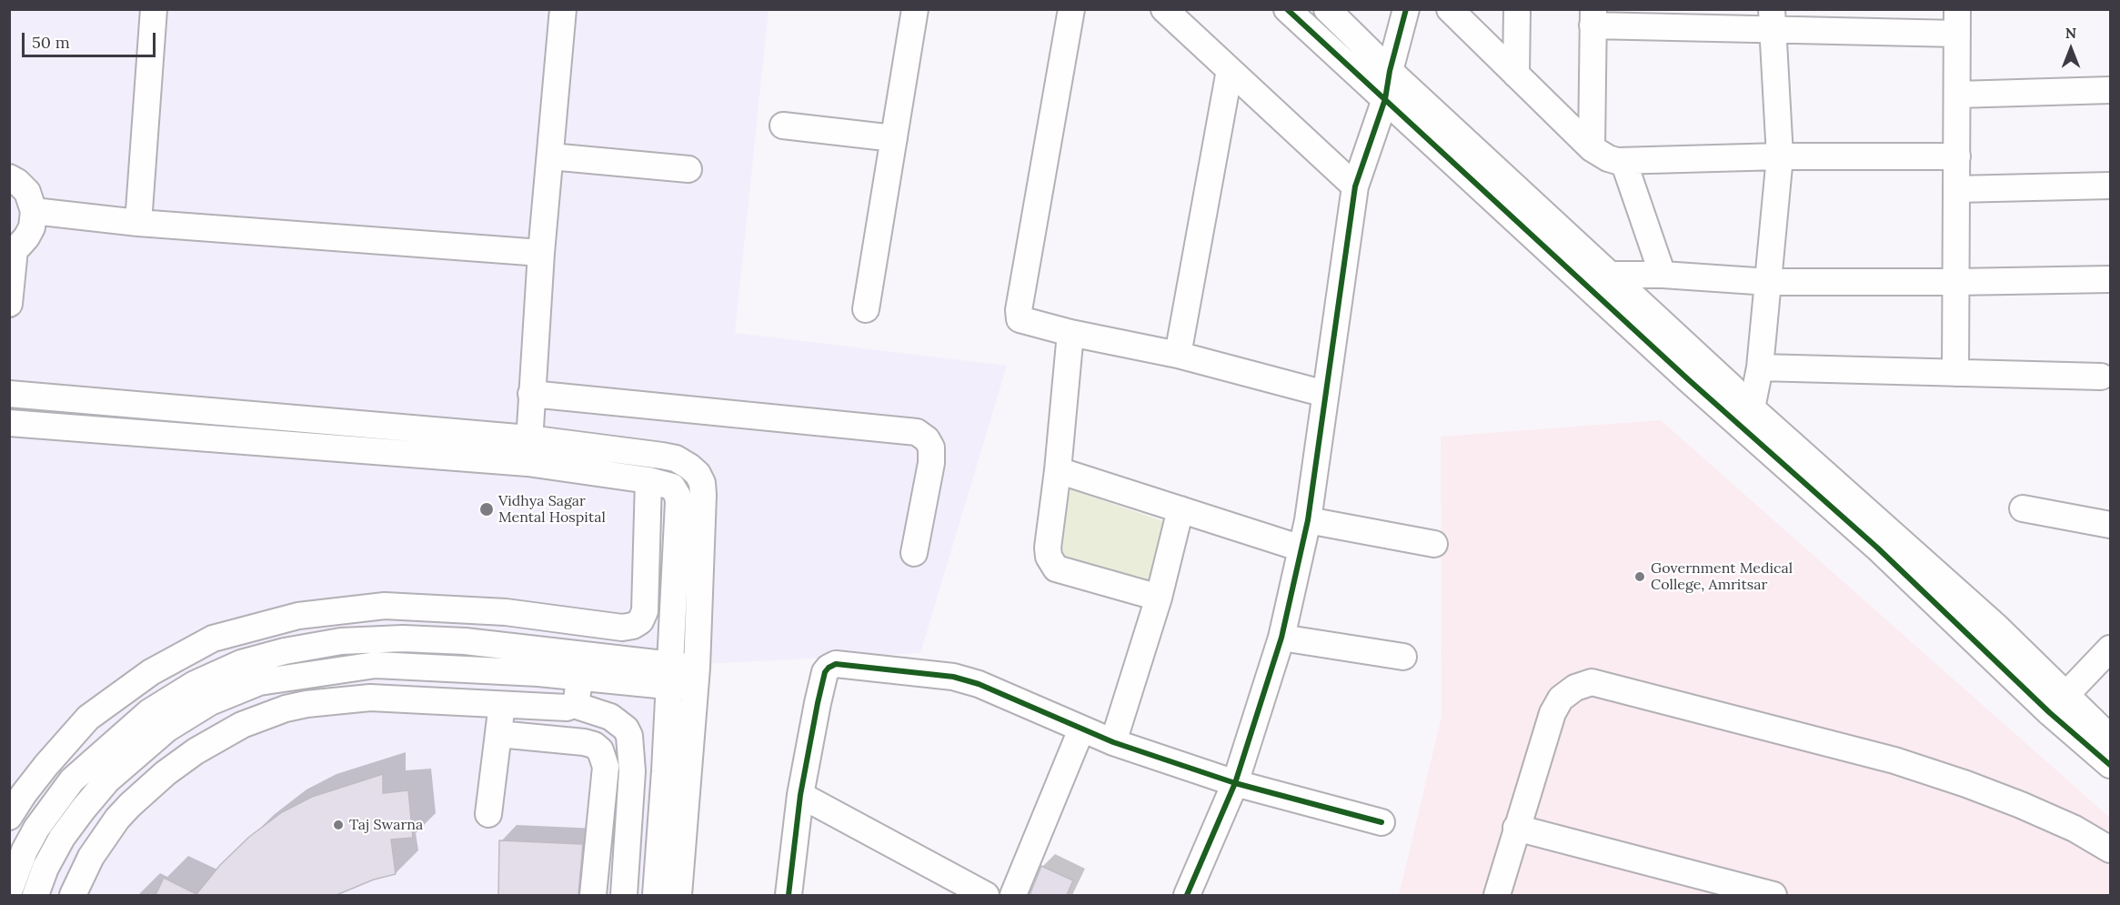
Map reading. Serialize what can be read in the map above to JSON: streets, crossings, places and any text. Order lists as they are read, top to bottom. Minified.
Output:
{"places":["Vidhya Sagar Mental Hospital","Government Medical College, Amritsar","Taj Swarna"],"scale_bar":"50 m","north":"top"}
